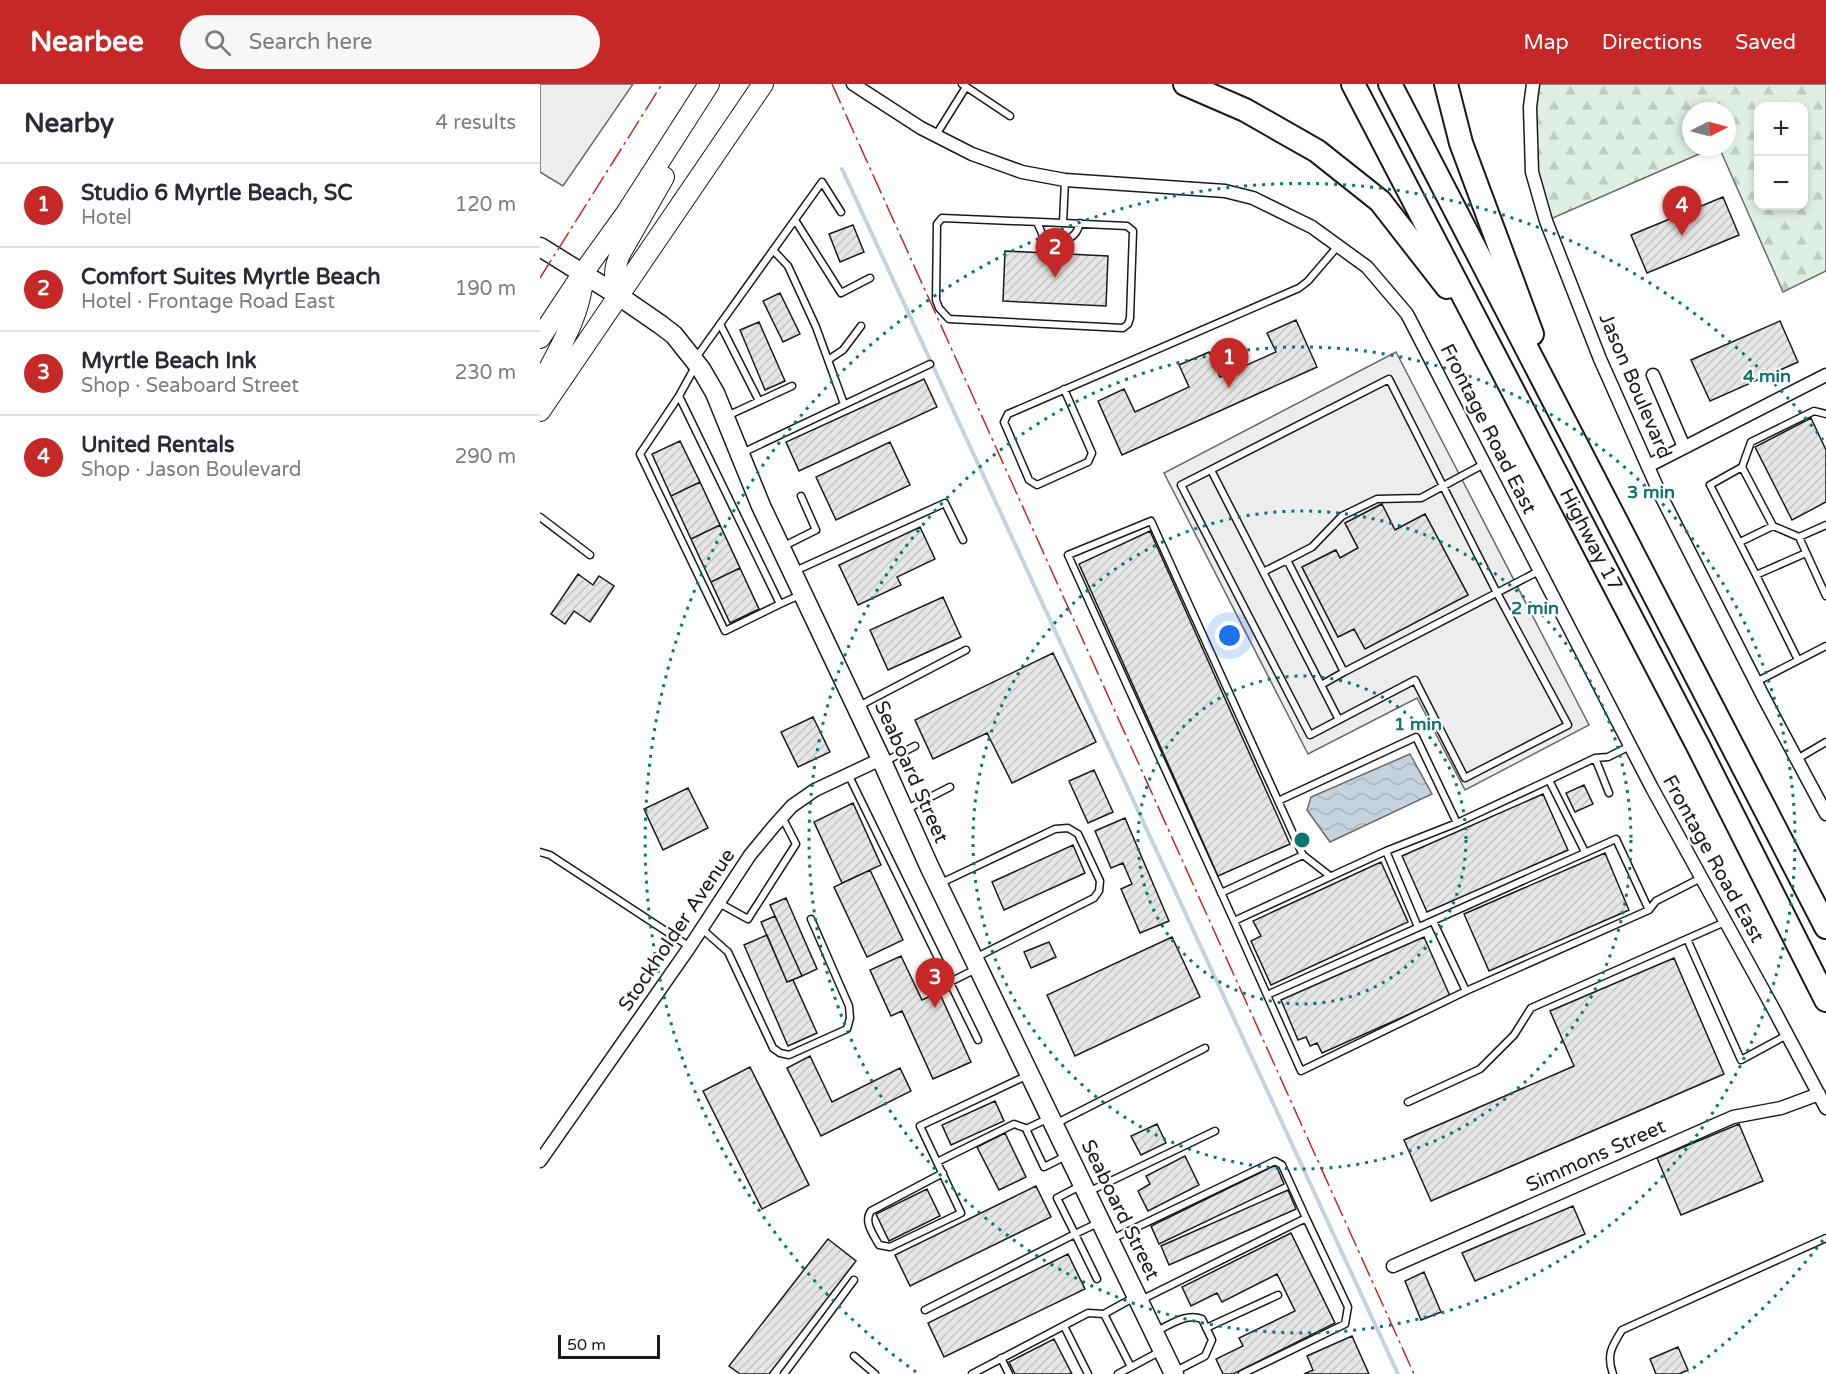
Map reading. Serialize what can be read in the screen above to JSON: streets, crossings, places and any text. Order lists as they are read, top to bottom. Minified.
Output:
{"streets":{"highway":["Highway 17"],"street":["Jason Boulevard","Frontage Road East","Seaboard Street","Stockholder Avenue","Simmons Street"]},"crossings":[["Frontage Road East","Simmons Street"],["Seaboard Street","Stockholder Avenue"]],"scale_bar":"50 m","north":"right","page":{"header":"Nearbee","search":"Search here","nav":["Map","Directions","Saved"],"heading":["Nearby","4 results"],"map_buttons":["+","−"],"list":[{"mark":"1","name":"Studio 6 Myrtle Beach, SC","note":"Hotel","value":"120 m"},{"mark":"2","name":"Comfort Suites Myrtle Beach","note":"Hotel · Frontage Road East","value":"190 m"},{"mark":"3","name":"Myrtle Beach Ink","note":"Shop · Seaboard Street","value":"230 m"},{"mark":"4","name":"United Rentals","note":"Shop · Jason Boulevard","value":"290 m"}],"pins":["4","2","1","3"],"scale":"50 m"},"rings":["4 min","3 min","2 min","1 min"]}
